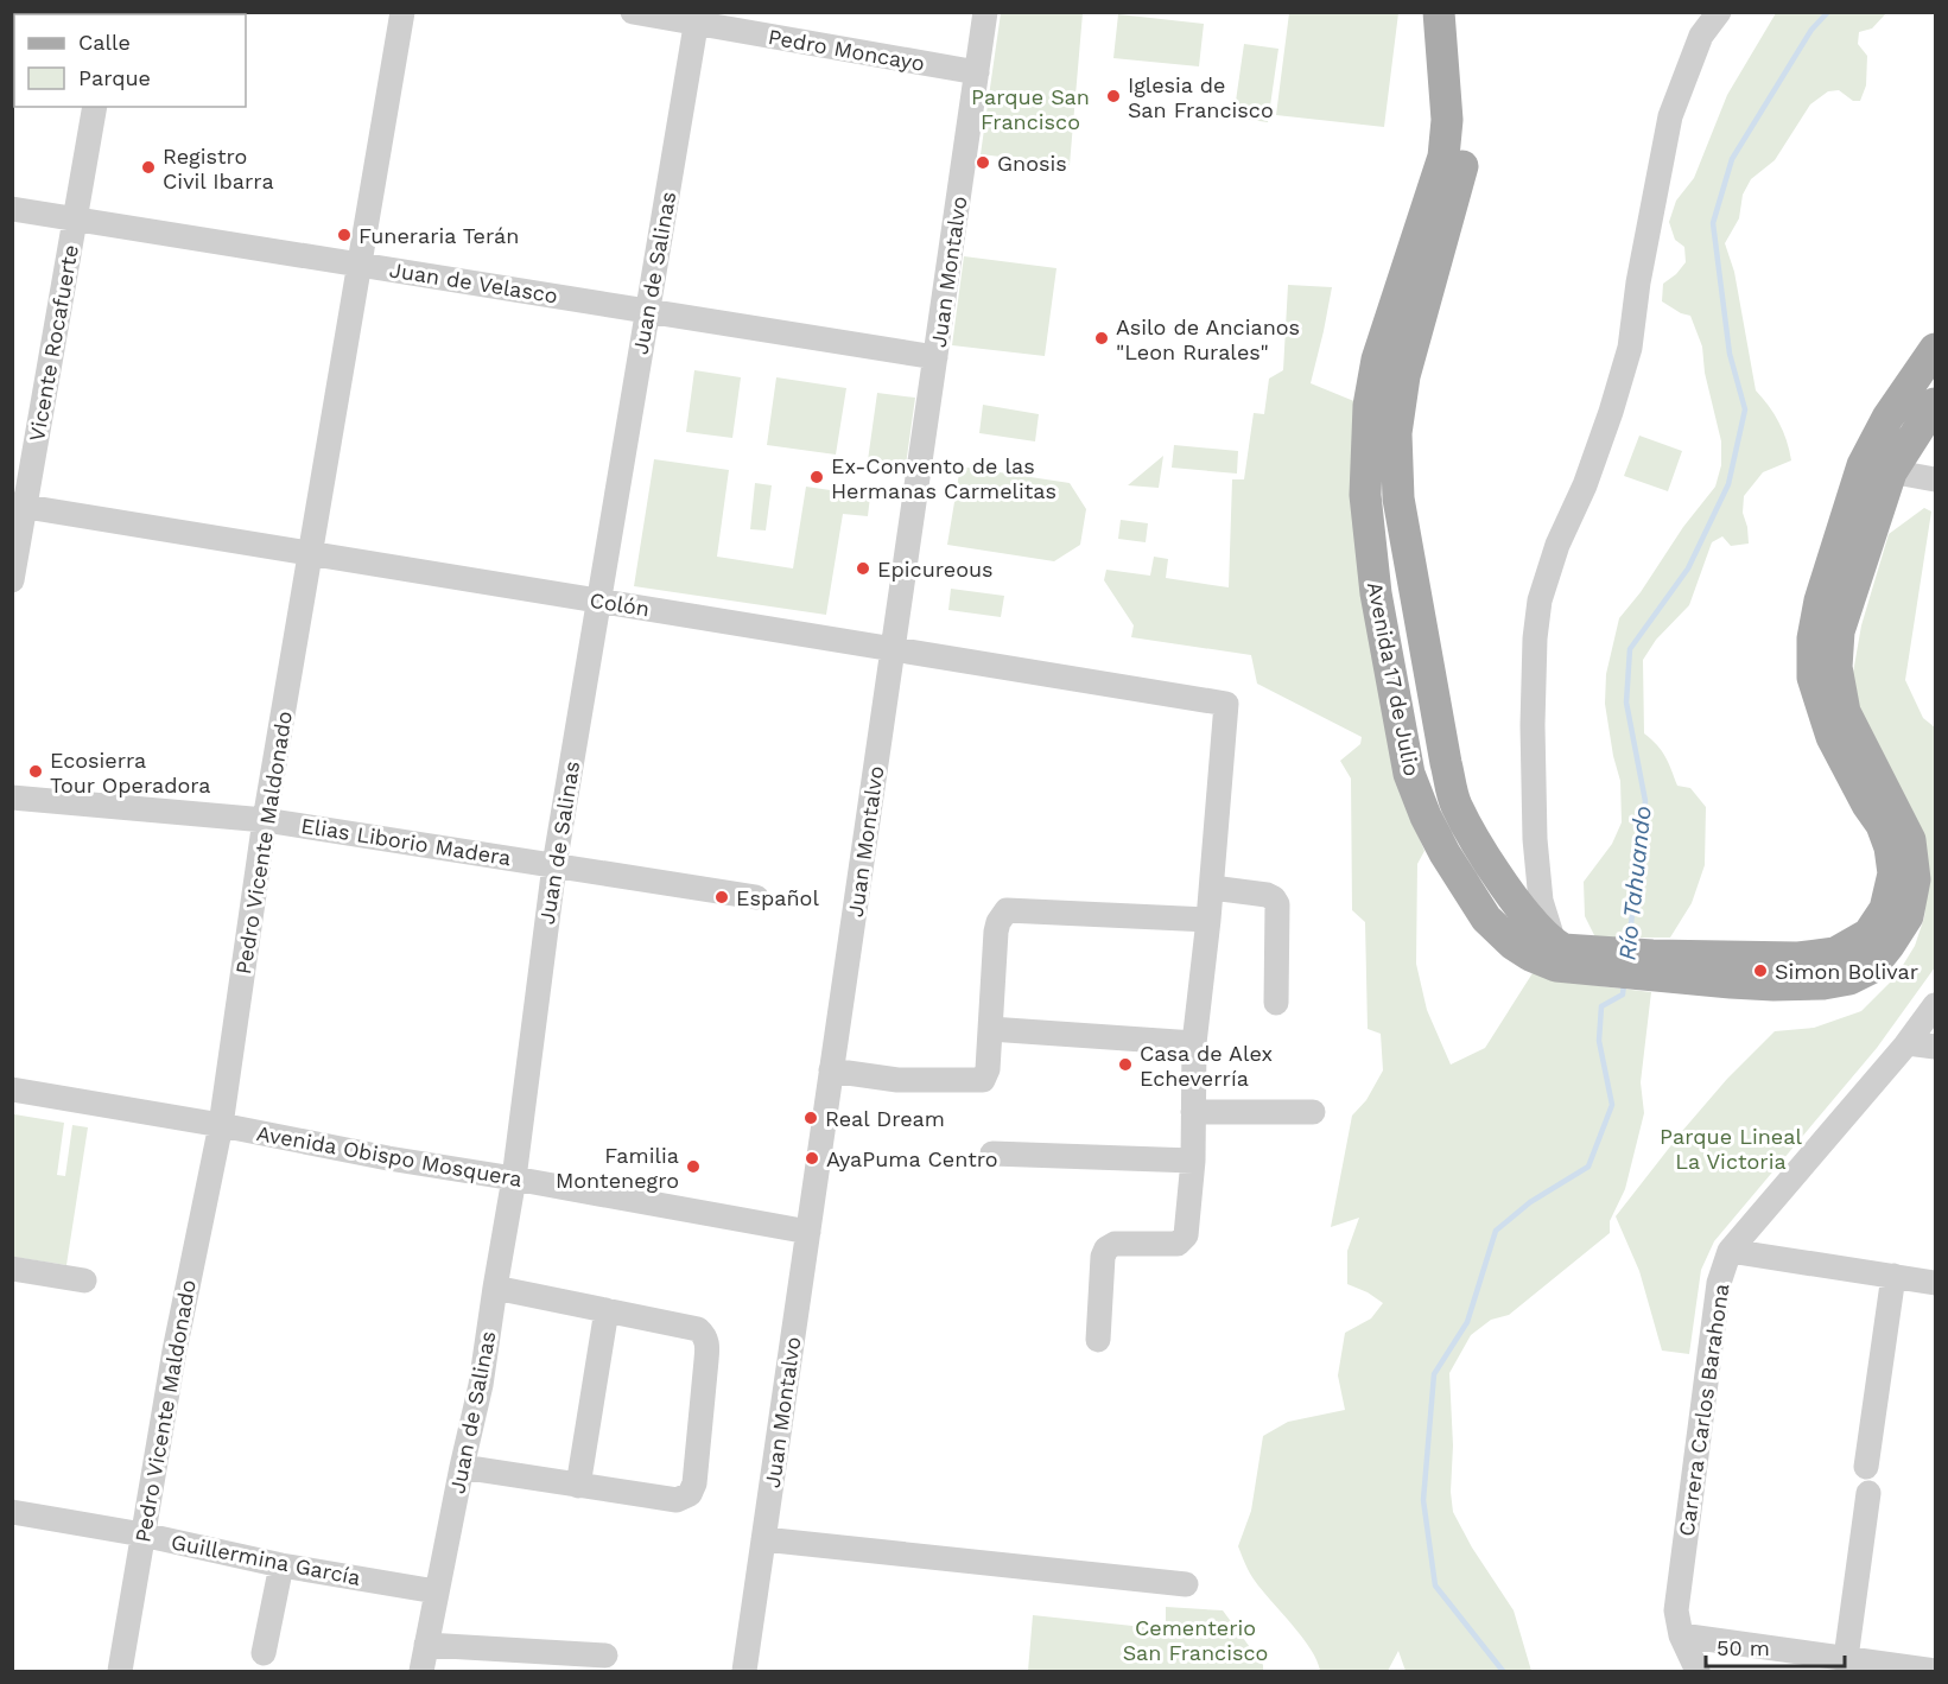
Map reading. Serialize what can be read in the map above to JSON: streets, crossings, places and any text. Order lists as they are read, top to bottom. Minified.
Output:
{"streets":{"main road":["Avenida 17 de Julio"],"street":["Pedro Moncayo","Juan Montalvo","Juan de Salinas","Juan de Velasco","Vicente Rocafuerte","Colón","Elias Liborio Madera","Pedro Vicente Maldonado","Avenida Obispo Mosquera","Carrera Carlos Barahona","Guillermina García"]},"crossings":[["Pedro Moncayo","Juan Montalvo"],["Pedro Moncayo","Juan de Salinas"],["Juan Montalvo","Juan de Velasco"],["Juan Montalvo","Colón"],["Juan Montalvo","Avenida Obispo Mosquera"],["Juan de Salinas","Juan de Velasco"],["Juan de Salinas","Colón"],["Juan de Salinas","Elias Liborio Madera"],["Juan de Salinas","Avenida Obispo Mosquera"],["Juan de Salinas","Guillermina García"],["Juan de Velasco","Vicente Rocafuerte"],["Juan de Velasco","Pedro Vicente Maldonado"],["Vicente Rocafuerte","Colón"],["Colón","Pedro Vicente Maldonado"],["Elias Liborio Madera","Pedro Vicente Maldonado"],["Pedro Vicente Maldonado","Avenida Obispo Mosquera"],["Pedro Vicente Maldonado","Guillermina García"]],"water":["Río Tahuando"],"parks":["Parque San Francisco","Parque Lineal La Victoria","Cementerio San Francisco"],"places":["Iglesia de San Francisco","Gnosis","Registro Civil Ibarra","Funeraria Terán","Asilo de Ancianos \"Leon Rurales\"","Ex-Convento de las Hermanas Carmelitas","Epicureous","Ecosierra Tour Operadora","Español","Simon Bolivar","Casa de Alex Echeverría","Real Dream","AyaPuma Centro","Familia Montenegro"],"legend":["Calle","Parque"],"scale_bar":"50 m"}
